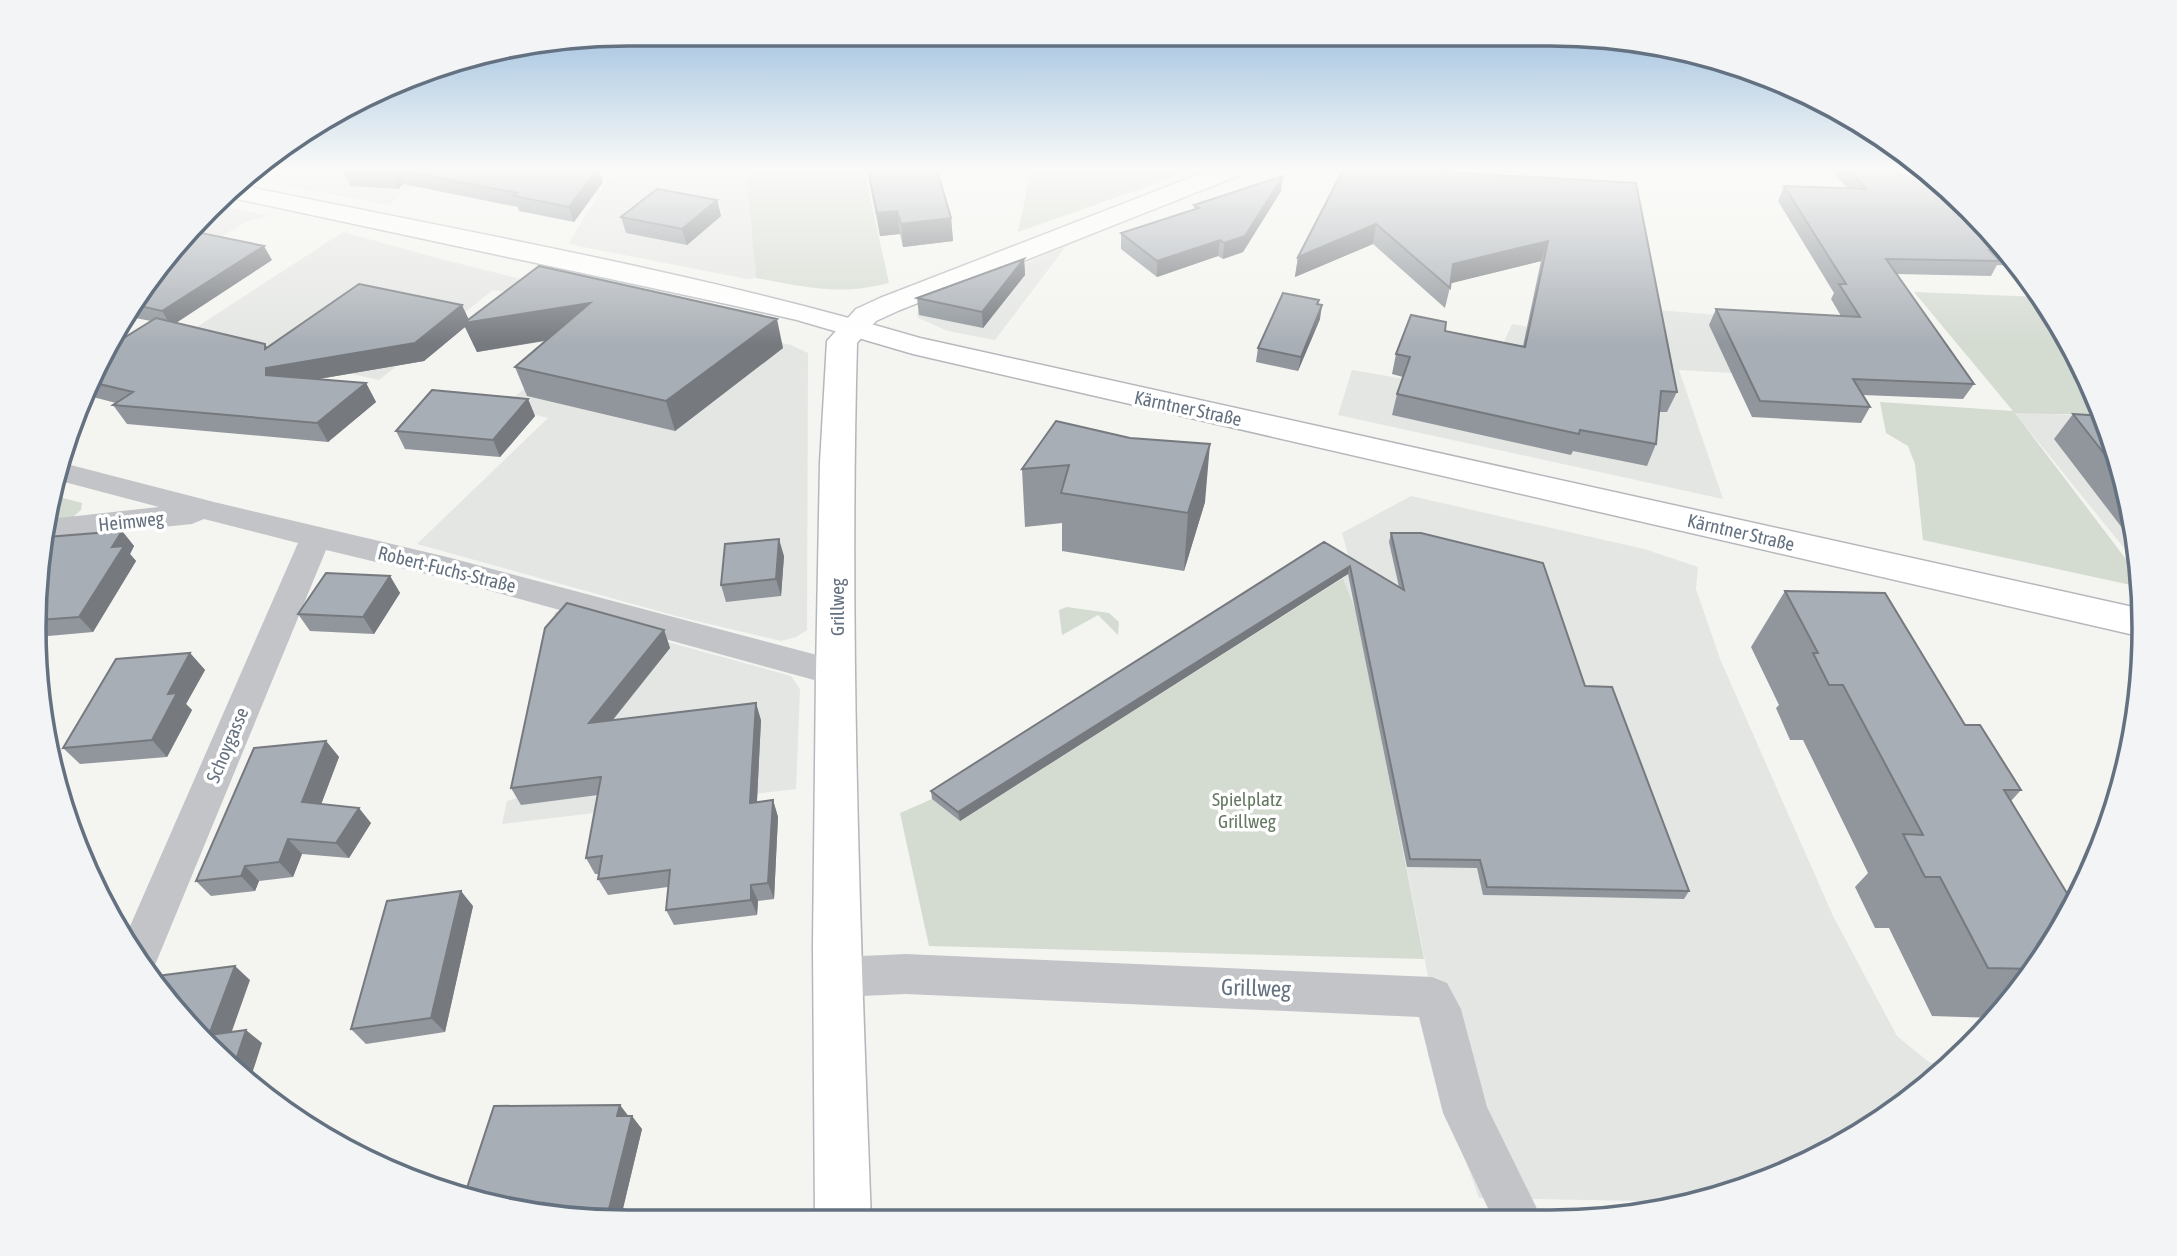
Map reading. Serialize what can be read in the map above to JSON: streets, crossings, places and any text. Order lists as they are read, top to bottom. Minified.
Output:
{"streets":{"main road":["Kärntner Straße","Grillweg"],"street":["Heimweg","Robert-Fuchs-Straße","Schoygasse"]},"crossings":[["Kärntner Straße","Grillweg"],["Heimweg","Robert-Fuchs-Straße"],["Robert-Fuchs-Straße","Grillweg"],["Robert-Fuchs-Straße","Schoygasse"]],"parks":["Spielplatz Grillweg"]}
